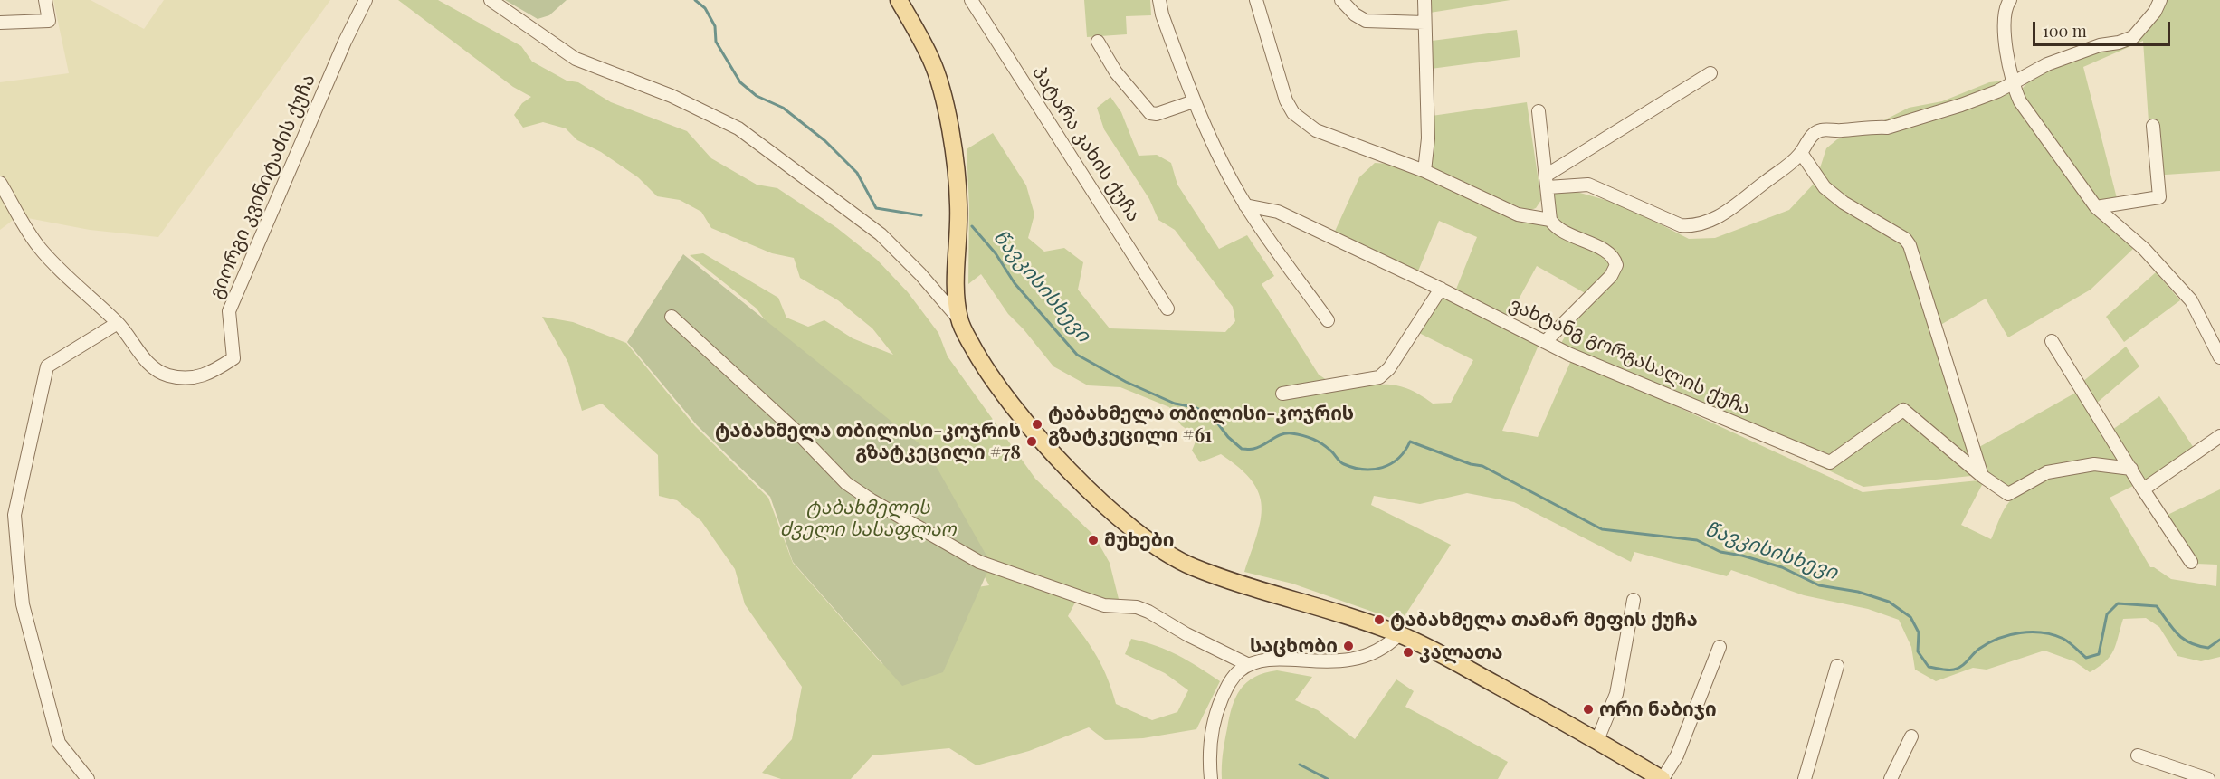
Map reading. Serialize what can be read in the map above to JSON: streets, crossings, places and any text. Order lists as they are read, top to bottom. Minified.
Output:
{"streets":{"street":["პატარა კახის ქუჩა","გიორგი კვინიტაძის ქუჩა","ვახტანგ გორგასალის ქუჩა"]},"water":["წავკისისხევი"],"parks":["ტაბახმელის ძველი სასაფლაო"],"places":["ტაბახმელა თბილისი-კოჯრის გზატკეცილი #61","ტაბახმელა თბილისი-კოჯრის გზატკეცილი #78","მუხები","ტაბახმელა თამარ მეფის ქუჩა","საცხობი","კალათა","ორი ნაბიჯი"],"scale_bar":"100 m"}
